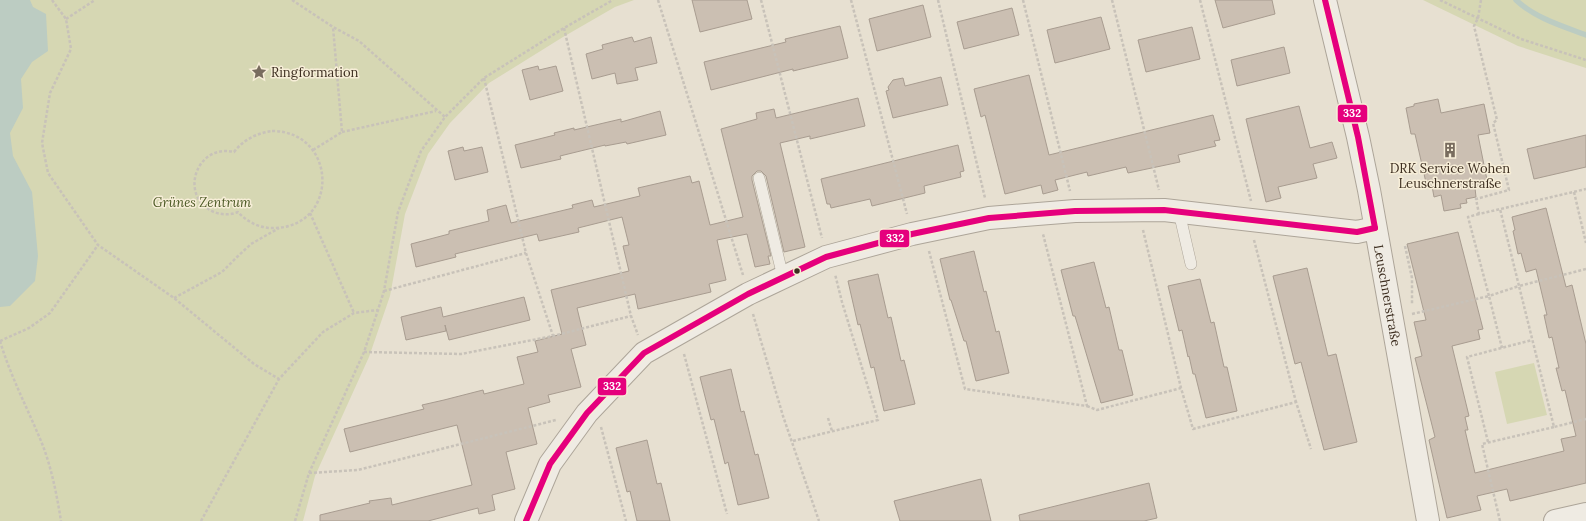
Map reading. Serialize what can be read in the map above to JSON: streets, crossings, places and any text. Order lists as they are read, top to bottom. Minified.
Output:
{"streets":{"street":["Leuschnerstraße"]},"parks":["Grünes Zentrum"],"places":{"place":["Ringformation"],"building":["DRK Service Wohen Leuschnerstraße"]},"lines":["transit line 332"]}
